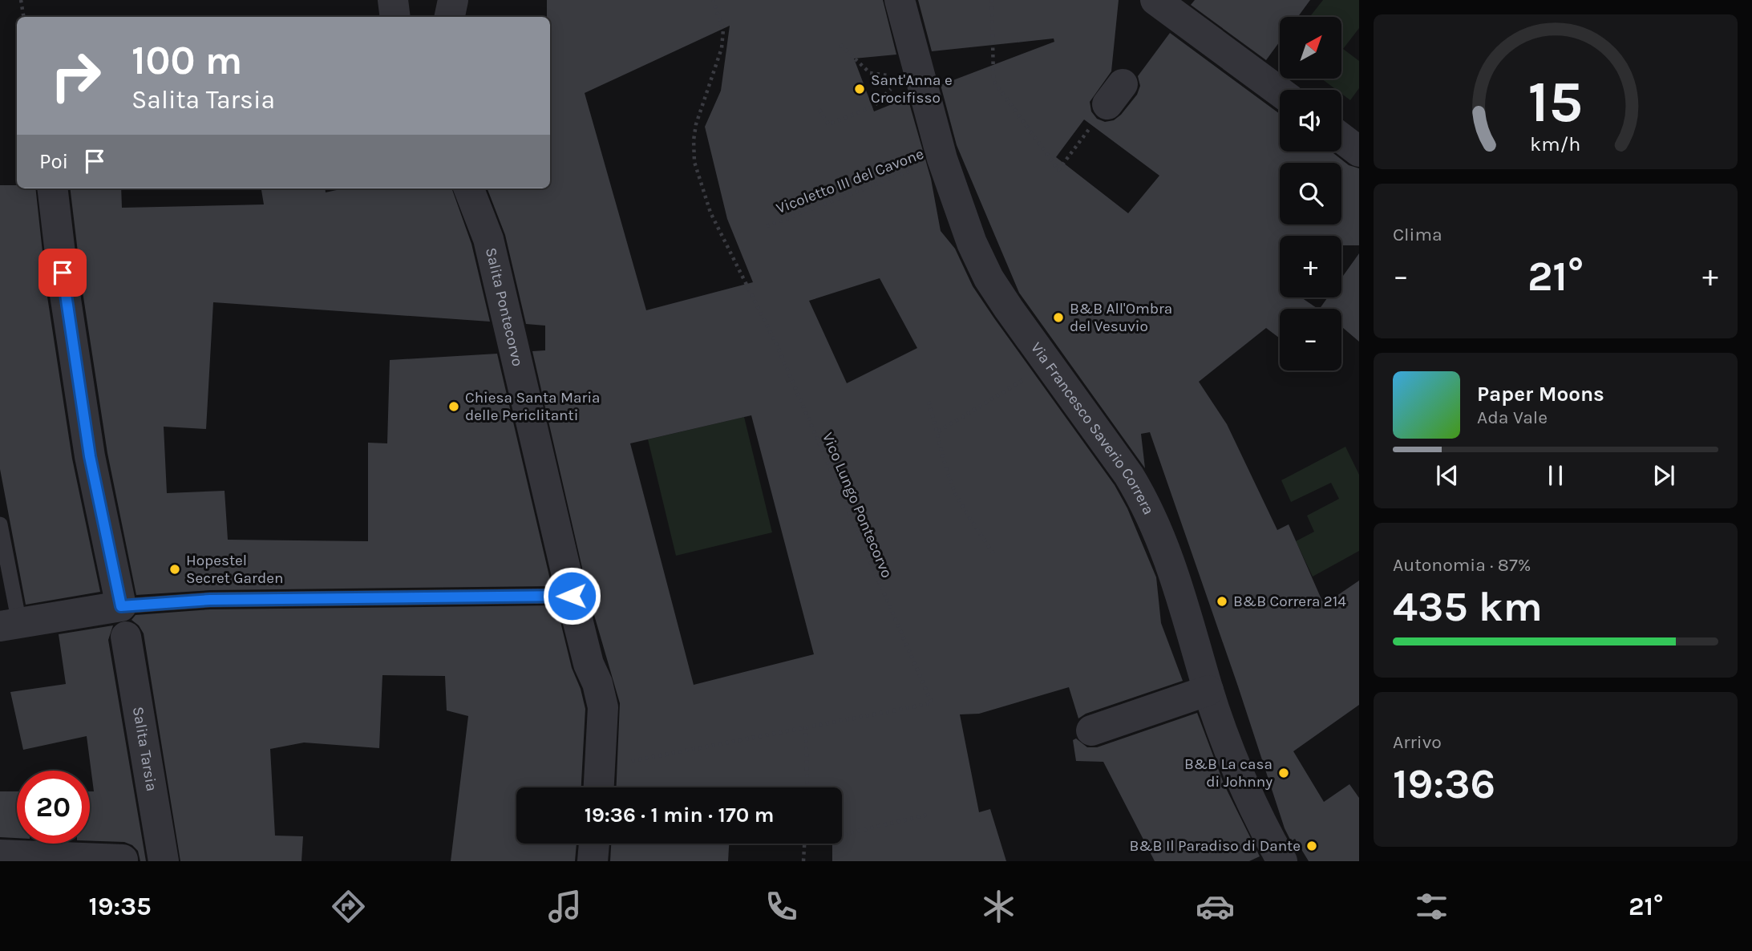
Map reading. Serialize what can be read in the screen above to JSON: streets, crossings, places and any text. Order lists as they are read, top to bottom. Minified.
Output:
{"streets":{"street":["Salita Pontecorvo","Via Francesco Saverio Correra","Salita Tarsia"],"path":["Vicoletto III del Cavone","Vico Lungo Pontecorvo"]},"crossings":[["Vicoletto III del Cavone","Via Francesco Saverio Correra"],["Salita Pontecorvo","Vico Lungo Pontecorvo"]],"places":["Sant'Anna e Crocifisso","B&B All'Ombra del Vesuvio","Chiesa Santa Maria delle Periclitanti","Hopestel Secret Garden","B&B Correra 214","B&B La casa di Johnny","B&B Il Paradiso di Dante"],"north":"top right","page":{"map_buttons":["+","−"],"turn":["100 m","Salita Tarsia"],"then":"Poi","tile":["Clima",["Autonomia · 87%","435 km"],["Arrivo","19:36"]],"heat":["−","21°","+"],"song":["Paper Moons","Ada Vale"],"limit":"20","trip":"19:36 · 1 min · 170 m","tabs":["19:35","21°"],"gauge":["15","km/h"]}}
